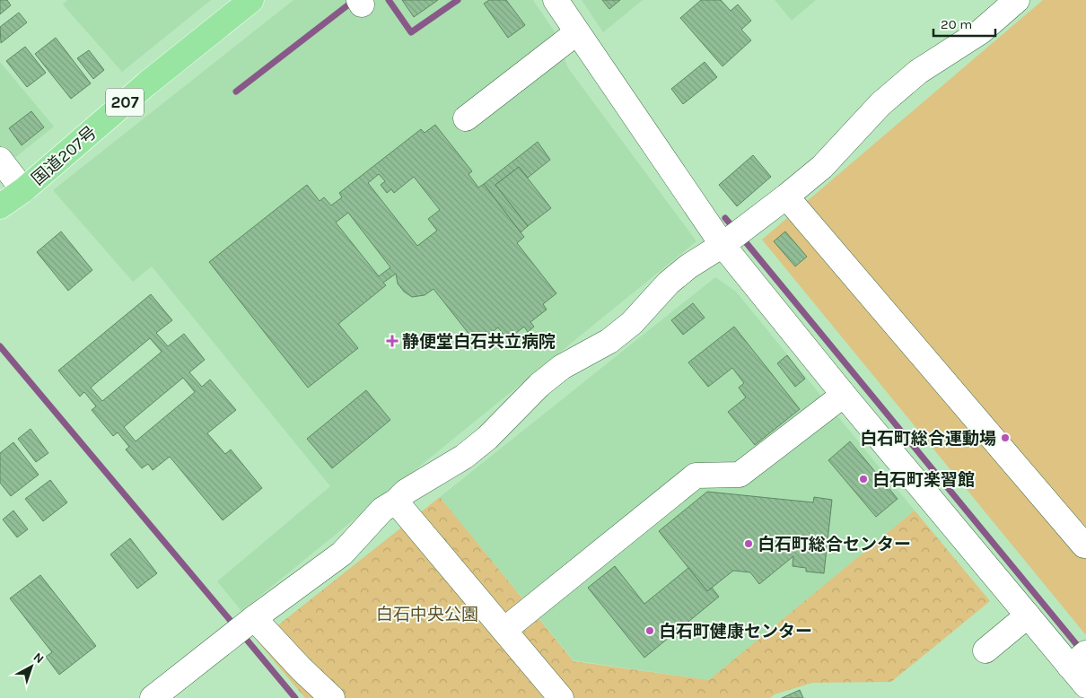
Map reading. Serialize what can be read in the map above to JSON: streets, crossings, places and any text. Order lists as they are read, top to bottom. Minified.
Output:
{"streets":{"highway":["207","国道207号"]},"parks":["白石中央公園"],"places":{"health":["静便堂白石共立病院"],"other":["白石町総合運動場","白石町楽習館","白石町総合センター","白石町健康センター"]},"scale_bar":"20 m","north":"top right"}
